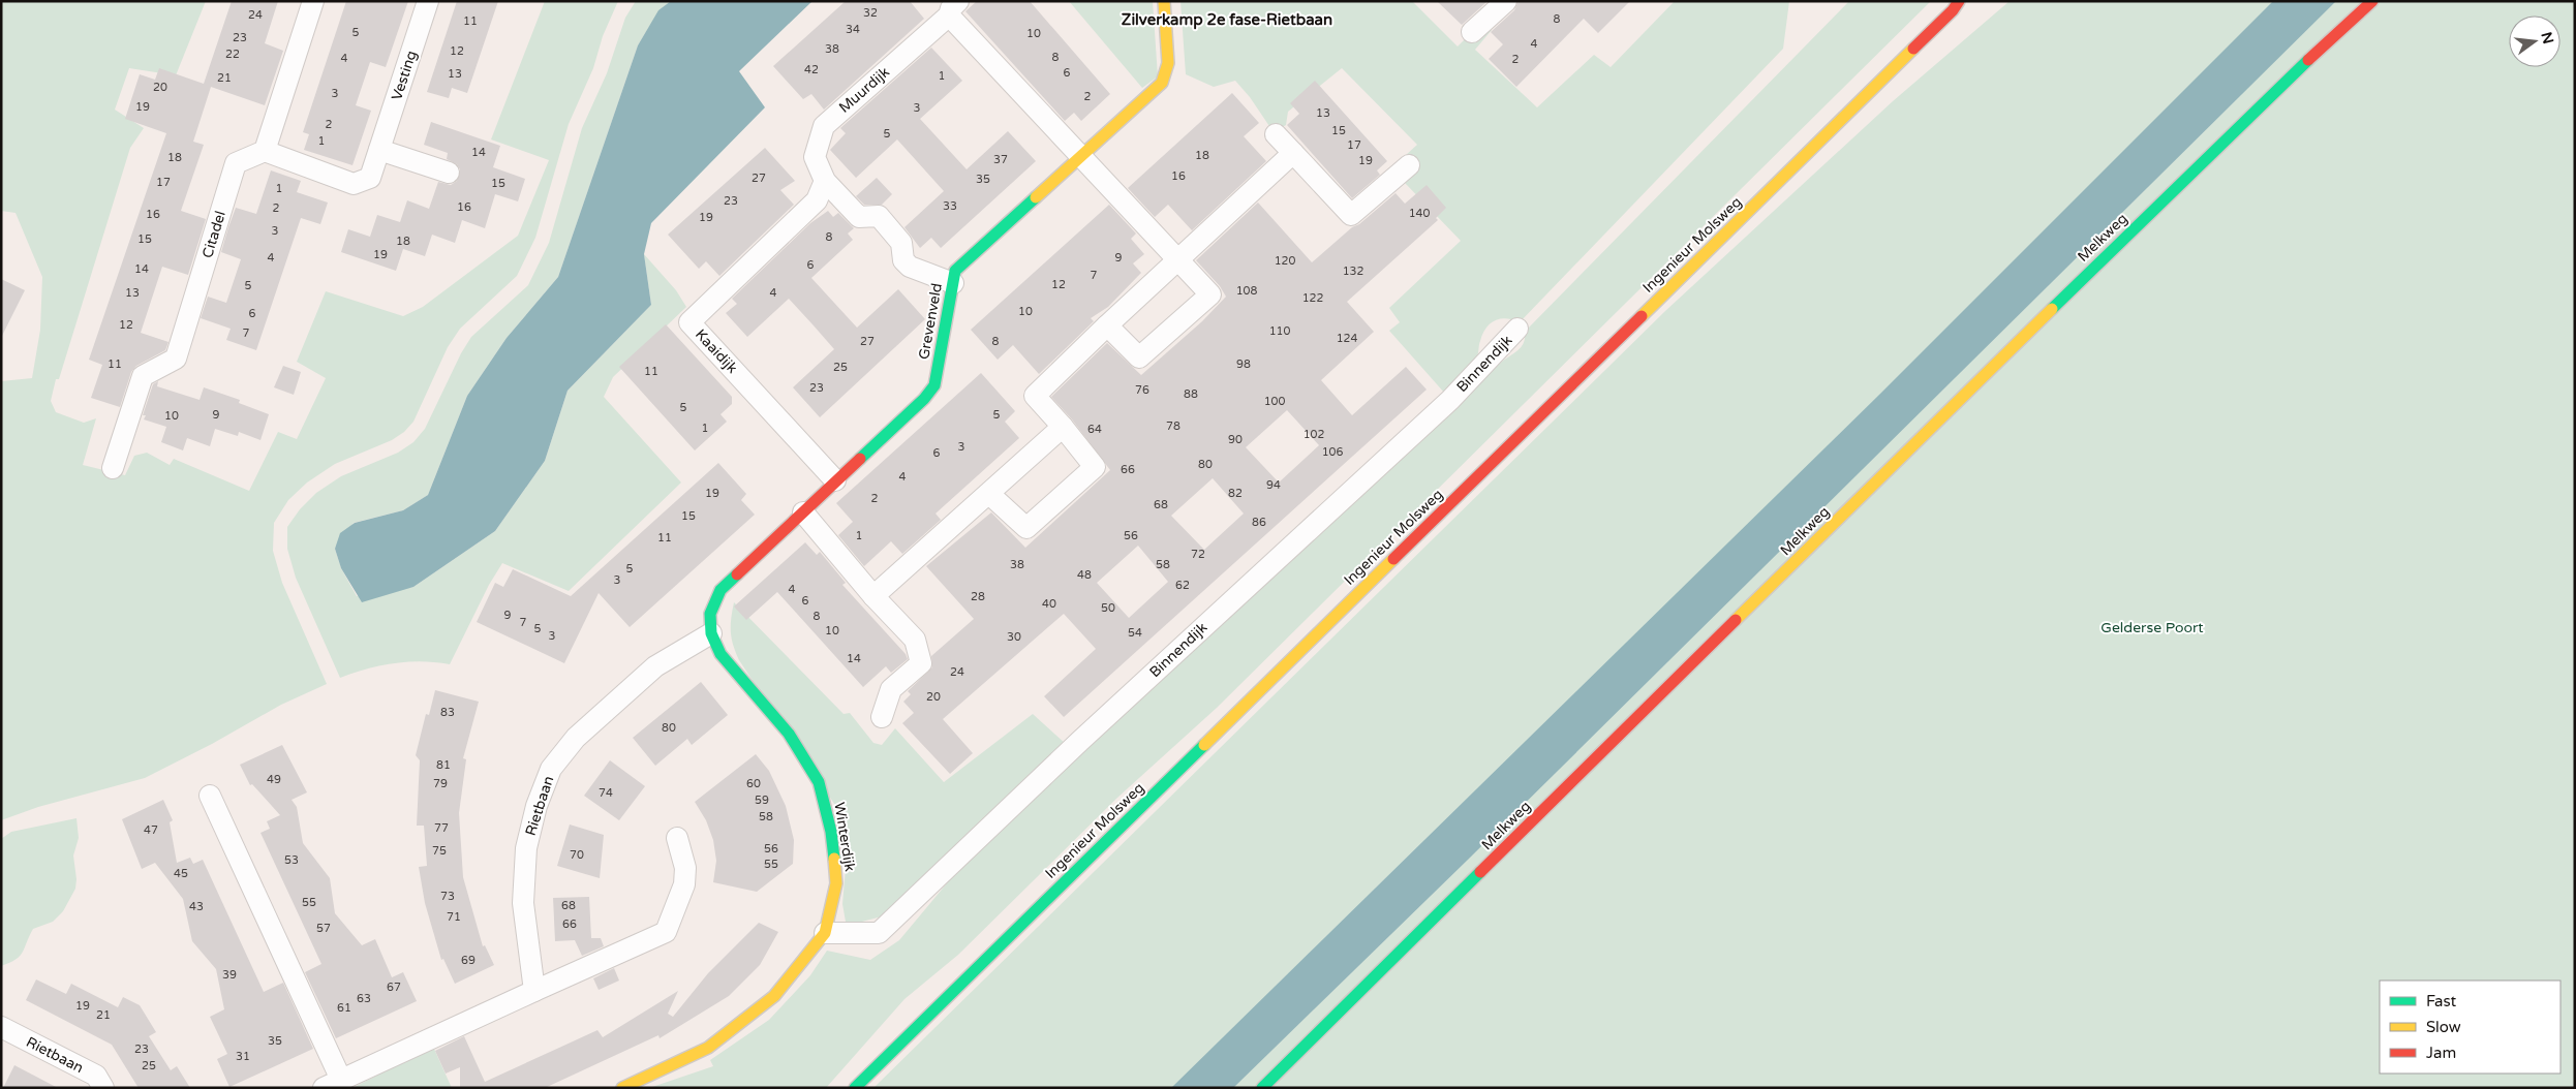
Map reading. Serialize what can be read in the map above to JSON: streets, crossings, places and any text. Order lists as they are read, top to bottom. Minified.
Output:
{"streets":{"street":["Vesting","Muurdijk","Citadel","Melkweg","Ingenieur Molsweg","Grevenveld","Kaaidijk","Binnendijk","Rietbaan","Winterdijk"]},"crossings":[["Vesting","Citadel"],["Muurdijk","Grevenveld"],["Muurdijk","Kaaidijk"],["Grevenveld","Kaaidijk"],["Grevenveld","Rietbaan"],["Grevenveld","Winterdijk"],["Binnendijk","Winterdijk"],["Rietbaan","Winterdijk"]],"districts":["Zilverkamp 2e fase-Rietbaan"],"parks":["Gelderse Poort"],"house_numbers":["32","24","8","11","34","5","10","23","4","38","12","22","8","4","2","42","6","13","1","21","20","3","2","19","3","13","2","15","5","1","17","14","18","18","37","19","16","27","35","17","15","1","23","33","16","2","140","16","19","3","8","15","18","19","4","9","120","6","14","132","7","12","5","108","13","4","122","10","6","12","110","7","124","27","8","11","98","25","11","23","76","88","100","5","9","5","10","78","1","64","102","90","3","106","6","80","66","4","94","19","82","2","68","15","86","1","56","11","72","38","58","5","48","3","62","4","28","6","40","50","9","8","7","5","10","54","3","30","14","24","20","83","80","81","49","79","60","74","59","58","77","47","56","75","70","53","55","45","73","55","68","43","71","66","57","69","39","67","63","19","61","21","35","23","31","25"],"legend":["Fast","Slow","Jam"],"north":"right"}
